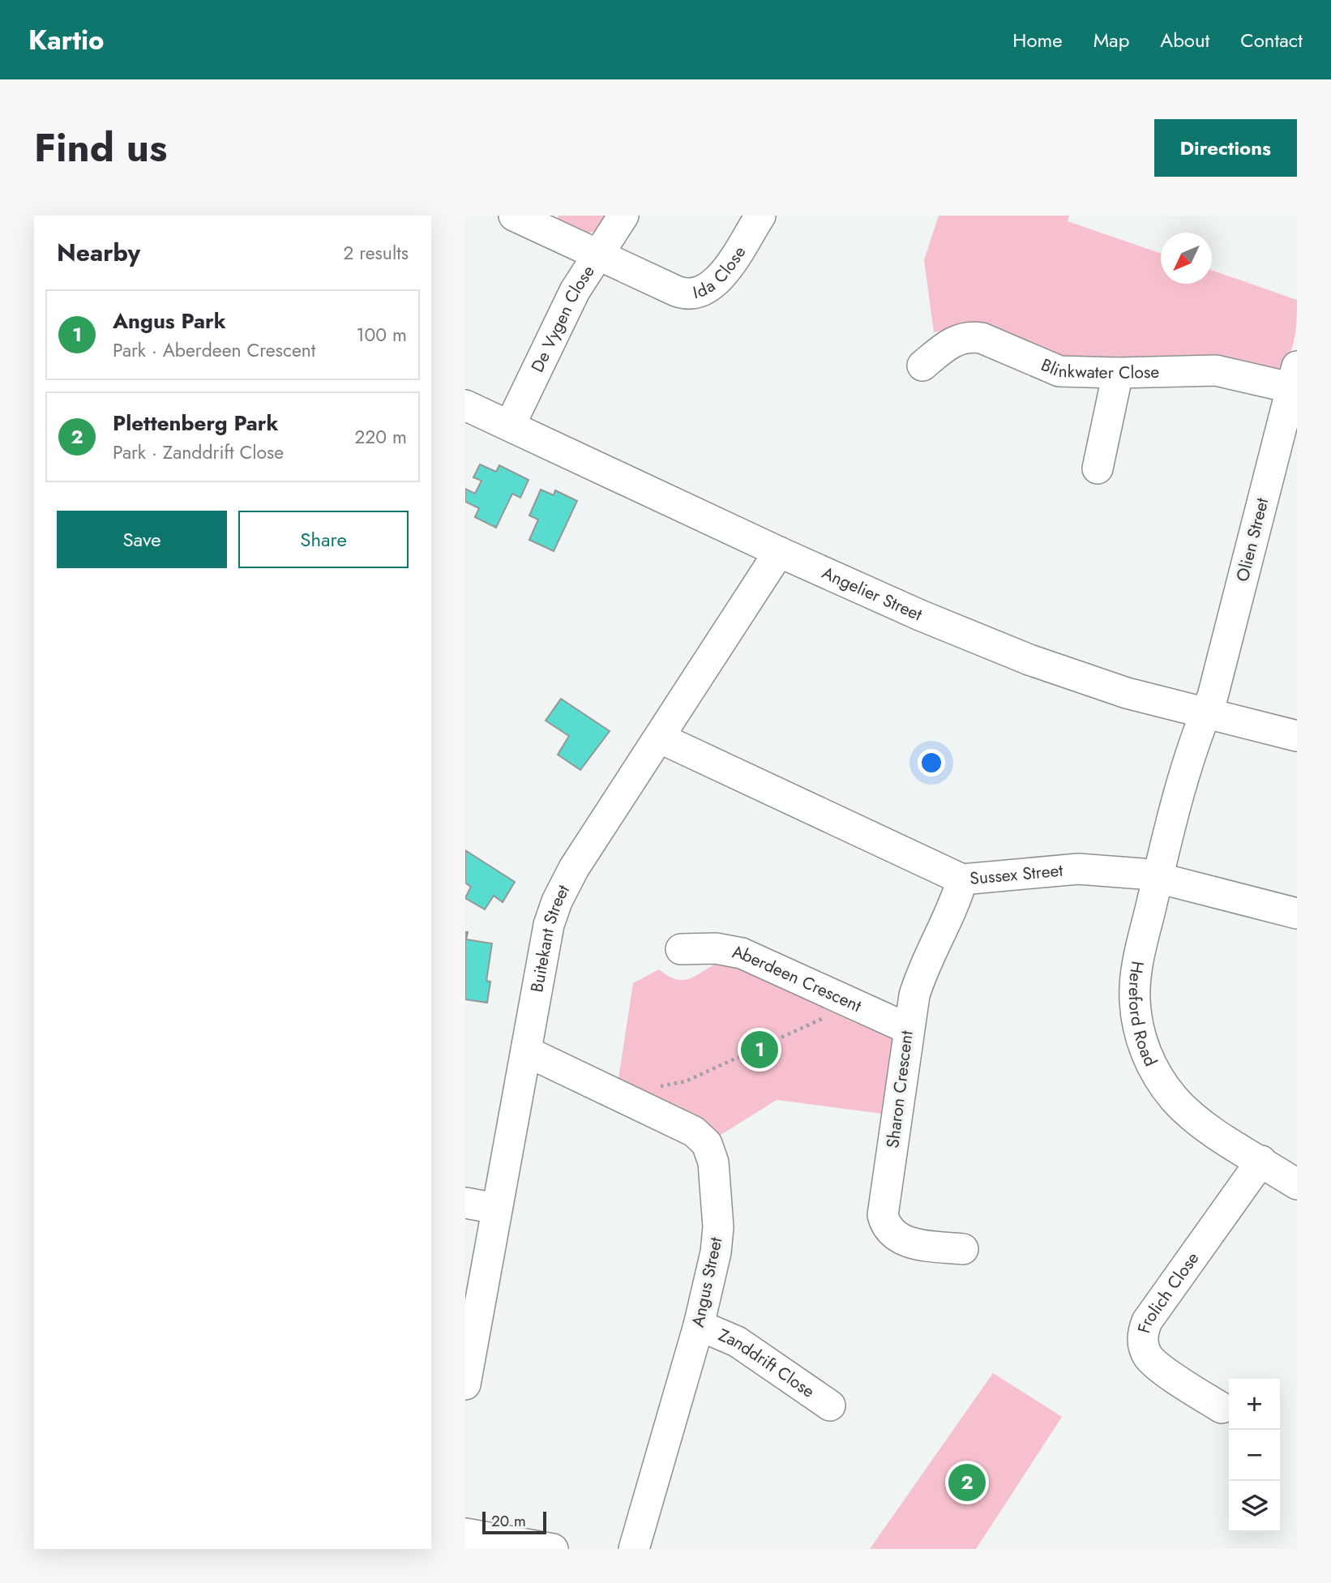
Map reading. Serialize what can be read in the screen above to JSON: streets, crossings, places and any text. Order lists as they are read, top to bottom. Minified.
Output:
{"streets":{"street":["Ida Close","De Vygen Close","Blinkwater Close","Olien Street","Angelier Street","Sussex Street","Buitekant Street","Aberdeen Crescent","Hereford Road","Sharon Crescent","Angus Street","Frolich Close","Zanddrift Close"]},"crossings":[["Ida Close","De Vygen Close"],["De Vygen Close","Angelier Street"],["Blinkwater Close","Olien Street"],["Olien Street","Angelier Street"],["Olien Street","Hereford Road"],["Angelier Street","Buitekant Street"],["Angelier Street","Hereford Road"],["Sussex Street","Buitekant Street"],["Sussex Street","Hereford Road"],["Sussex Street","Sharon Crescent"],["Buitekant Street","Angus Street"],["Aberdeen Crescent","Sharon Crescent"],["Hereford Road","Frolich Close"],["Angus Street","Zanddrift Close"]],"scale_bar":"20 m","north":"bottom left","page":{"header":"Kartio","nav":["Home","Map","About","Contact"],"title":"Find us","buttons":["Directions",["Save","Share"]],"heading":["Nearby","2 results"],"list":[{"mark":"1","name":"Angus Park","note":"Park · Aberdeen Crescent","value":"100 m"},{"mark":"2","name":"Plettenberg Park","note":"Park · Zanddrift Close","value":"220 m"}],"pins":["1","2"],"map_buttons":["+","−"],"scale":"20 m"}}
